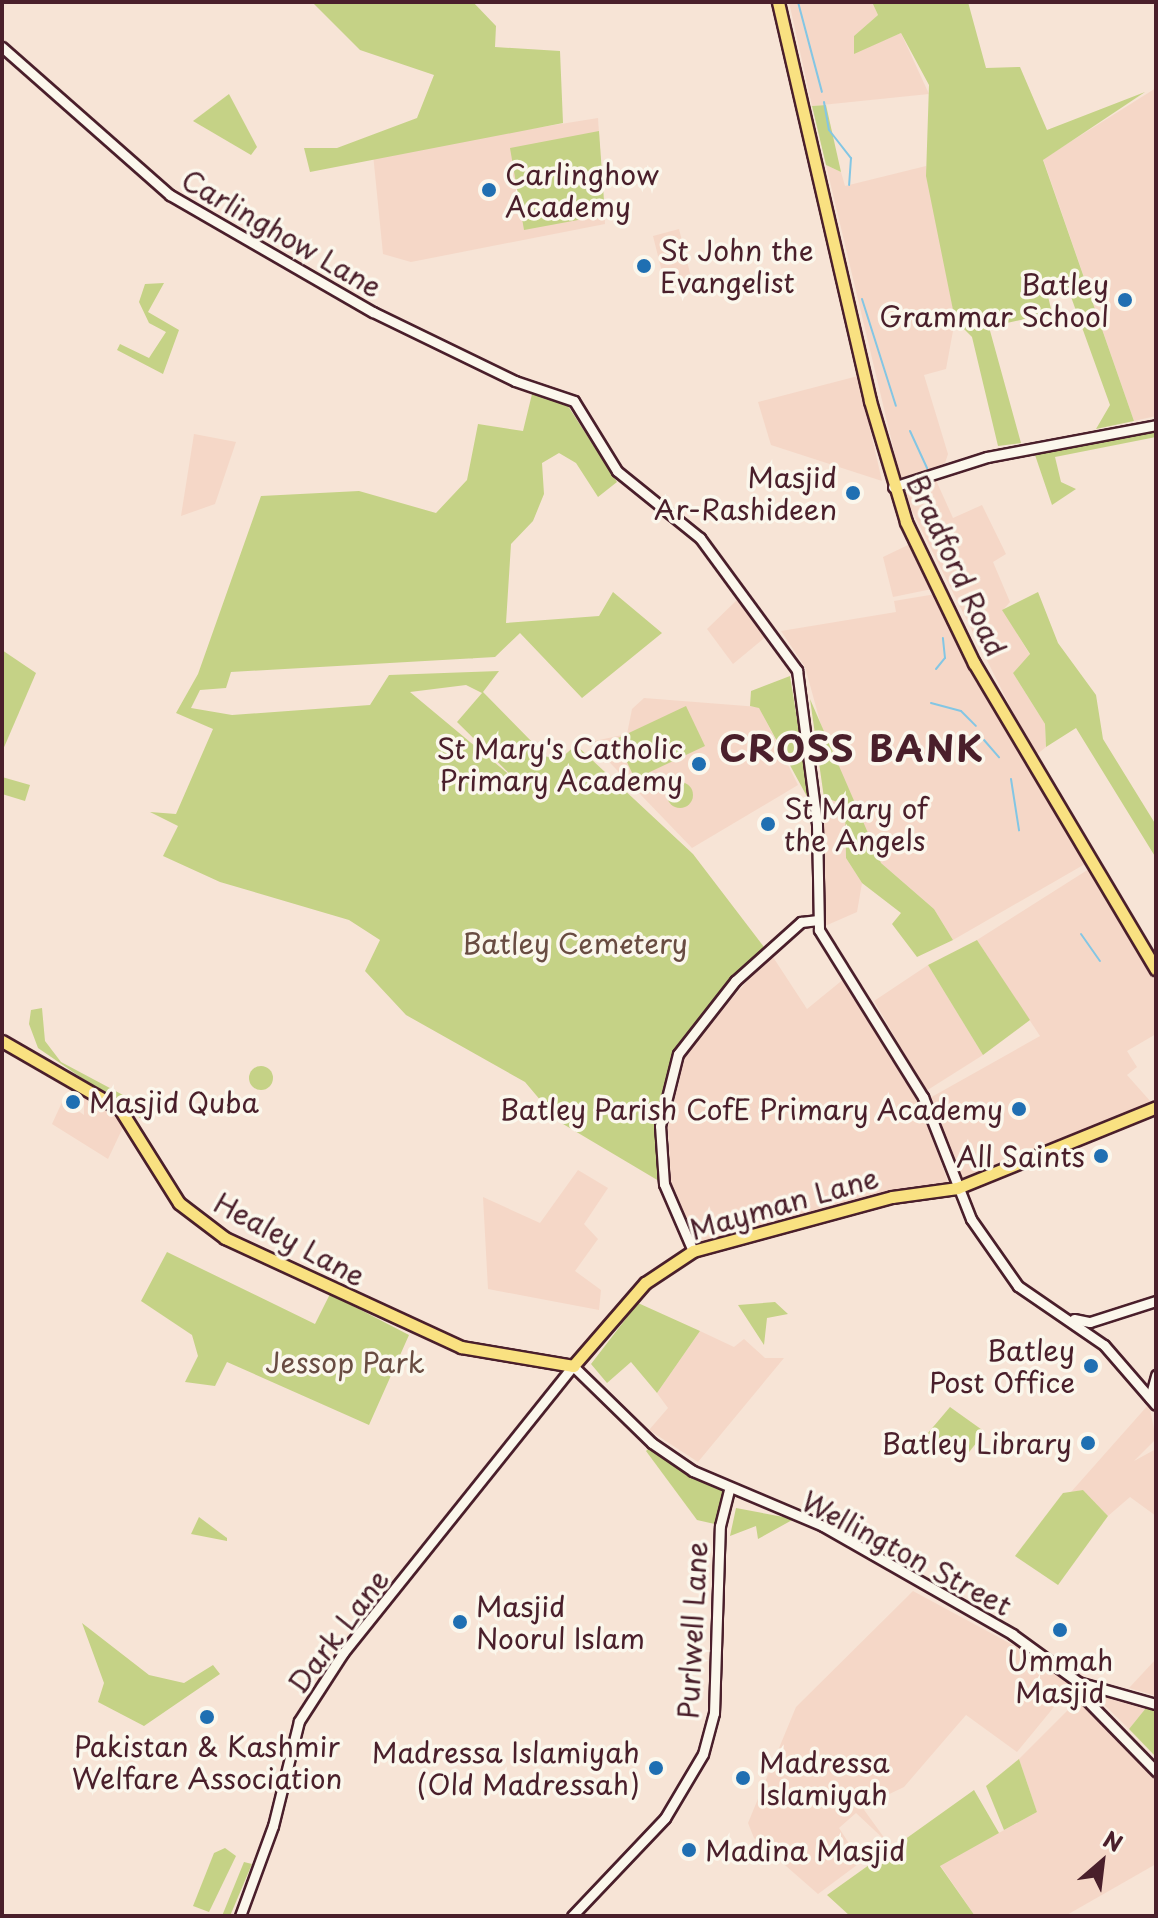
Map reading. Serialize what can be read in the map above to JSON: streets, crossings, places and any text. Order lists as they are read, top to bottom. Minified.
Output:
{"streets":{"main road":["Bradford Road","Mayman Lane","Healey Lane"],"street":["Carlinghow Lane","Wellington Street","Purlwell Lane","Dark Lane"]},"crossings":[["Mayman Lane","Healey Lane"],["Mayman Lane","Wellington Street"],["Mayman Lane","Dark Lane"],["Healey Lane","Wellington Street"],["Healey Lane","Dark Lane"],["Wellington Street","Purlwell Lane"],["Wellington Street","Dark Lane"]],"districts":["CROSS BANK"],"parks":["Batley Cemetery","Jessop Park"],"places":["Carlinghow Academy","St John the Evangelist","Batley Grammar School","Masjid Ar-Rashideen","St Mary's Catholic Primary Academy","St Mary of the Angels","Masjid Quba","Batley Parish CofE Primary Academy","All Saints","Batley Post Office","Batley Library","Masjid Noorul Islam","Ummah Masjid","Pakistan & Kashmir Welfare Association","Madressa Islamiyah (Old Madressah)","Madressa Islamiyah","Madina Masjid"],"north":"top right"}
